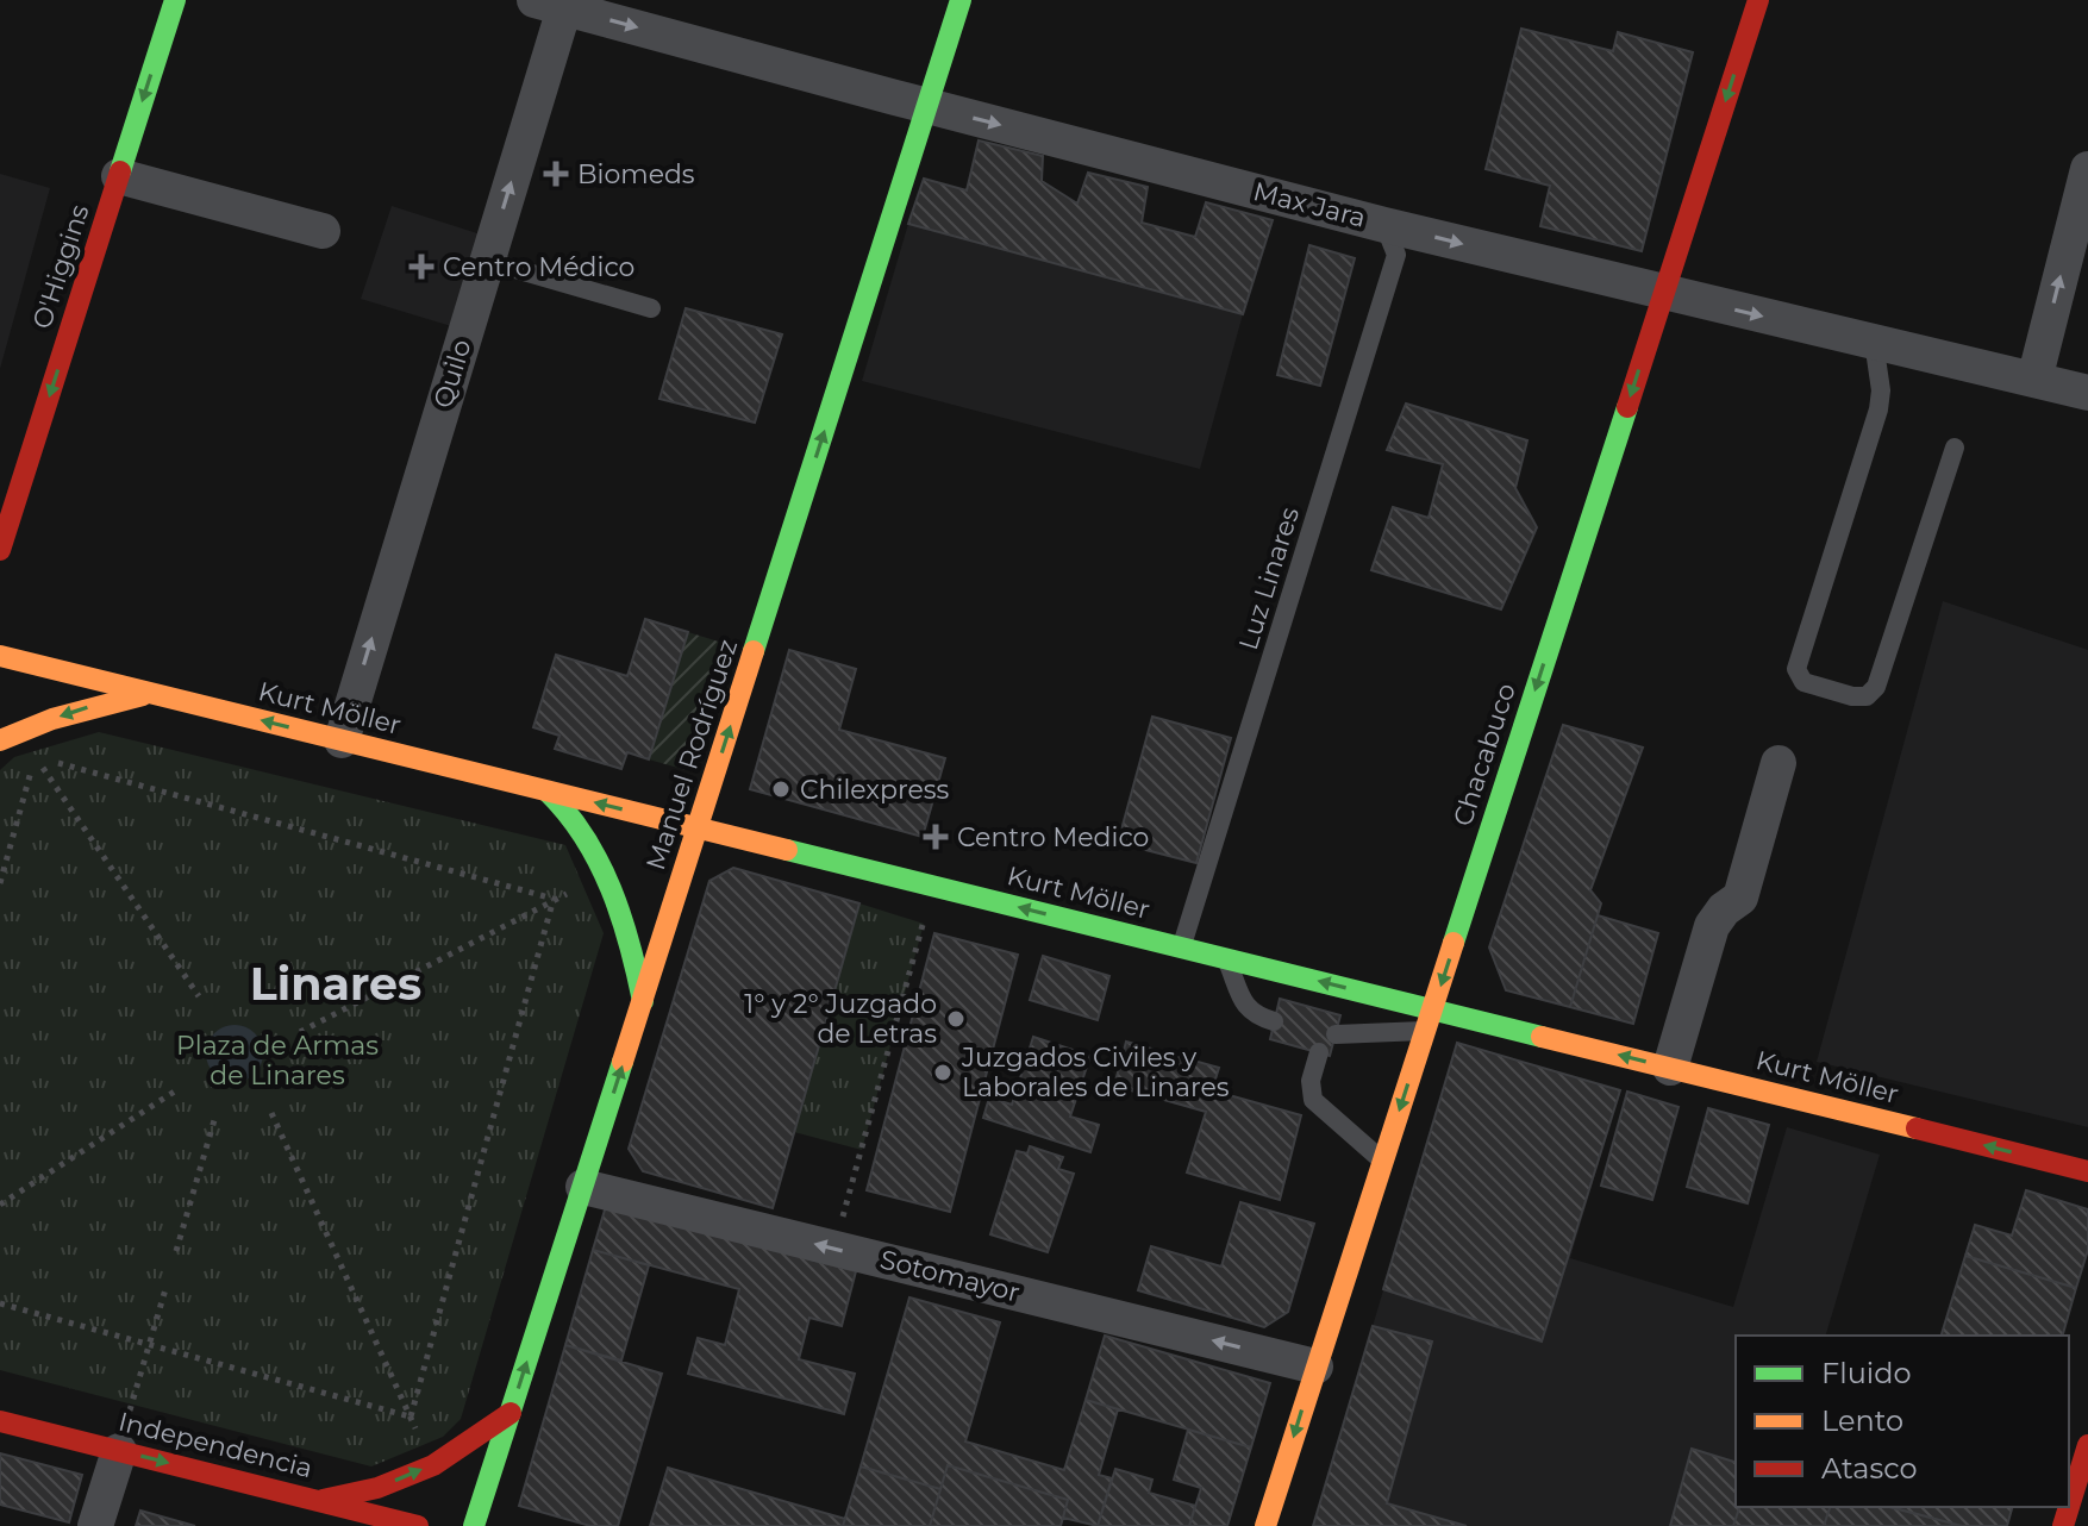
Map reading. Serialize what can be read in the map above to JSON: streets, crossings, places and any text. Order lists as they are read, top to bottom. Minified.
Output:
{"streets":{"main road":["O'Higgins","Kurt Möller","Manuel Rodríguez","Chacabuco","Independencia"],"street":["Max Jara","Quilo","Sotomayor"],"lane":["Luz Linares"]},"crossings":[["Max Jara","Quilo"],["Max Jara","Luz Linares"],["Max Jara","Manuel Rodríguez"],["Max Jara","Chacabuco"],["Quilo","Kurt Möller"],["Luz Linares","Kurt Möller"],["Kurt Möller","Manuel Rodríguez"],["Kurt Möller","Chacabuco"],["Manuel Rodríguez","Sotomayor"],["Chacabuco","Sotomayor"]],"one_way":["Max Jara","O'Higgins","Quilo","Kurt Möller","Manuel Rodríguez","Chacabuco","Sotomayor","Independencia"],"districts":["Linares"],"parks":["Plaza de Armas de Linares"],"places":{"health":["Biomeds","Centro Médico","Centro Medico"],"other":["Chilexpress","1° y 2° Juzgado de Letras","Juzgados Civiles y Laborales de Linares"]},"legend":["Fluido","Lento","Atasco"]}
